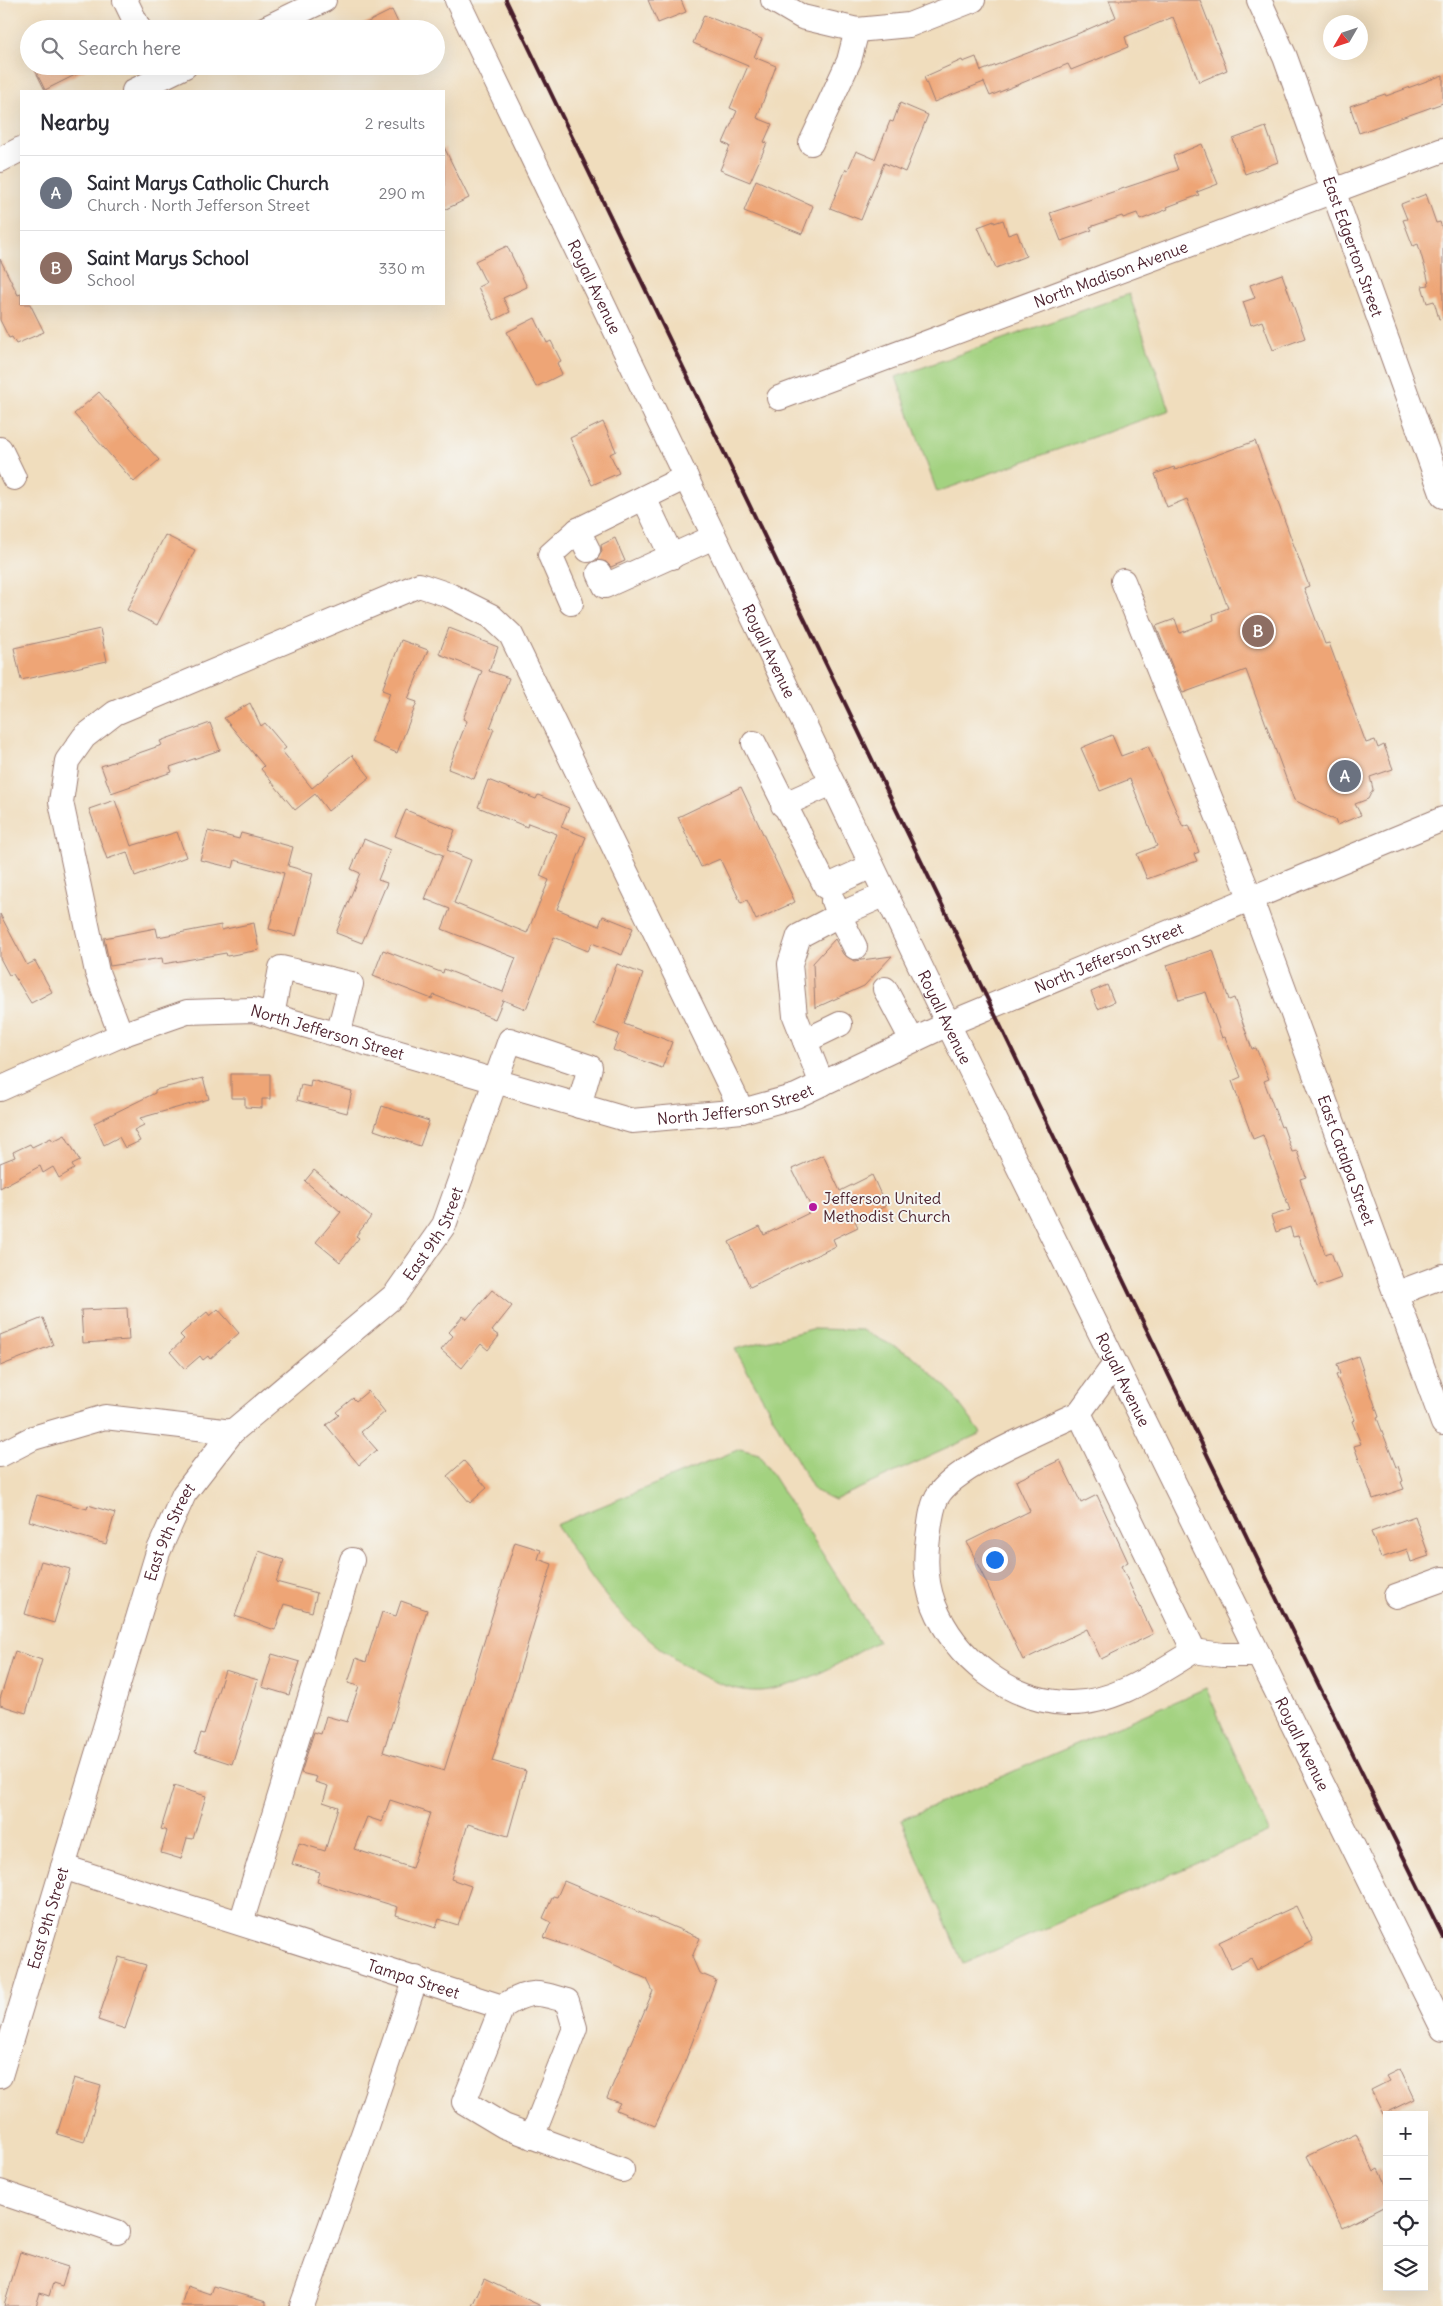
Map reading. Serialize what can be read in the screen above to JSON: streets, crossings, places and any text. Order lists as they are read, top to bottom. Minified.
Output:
{"streets":{"street":["East Edgerton Street","North Madison Avenue","Royall Avenue","North Jefferson Street","East Catalpa Street","East 9th Street","Tampa Street"]},"crossings":[["East Edgerton Street","North Madison Avenue"],["Royall Avenue","North Jefferson Street"],["North Jefferson Street","East Catalpa Street"],["North Jefferson Street","East 9th Street"],["East 9th Street","Tampa Street"]],"places":["Jefferson United Methodist Church"],"north":"bottom left","page":{"search":"Search here","heading":["Nearby","2 results"],"list":[{"mark":"A","name":"Saint Marys Catholic Church","note":"Church · North Jefferson Street","value":"290 m"},{"mark":"B","name":"Saint Marys School","note":"School","value":"330 m"}],"pins":["B","A"],"map_buttons":["+","−"]}}
